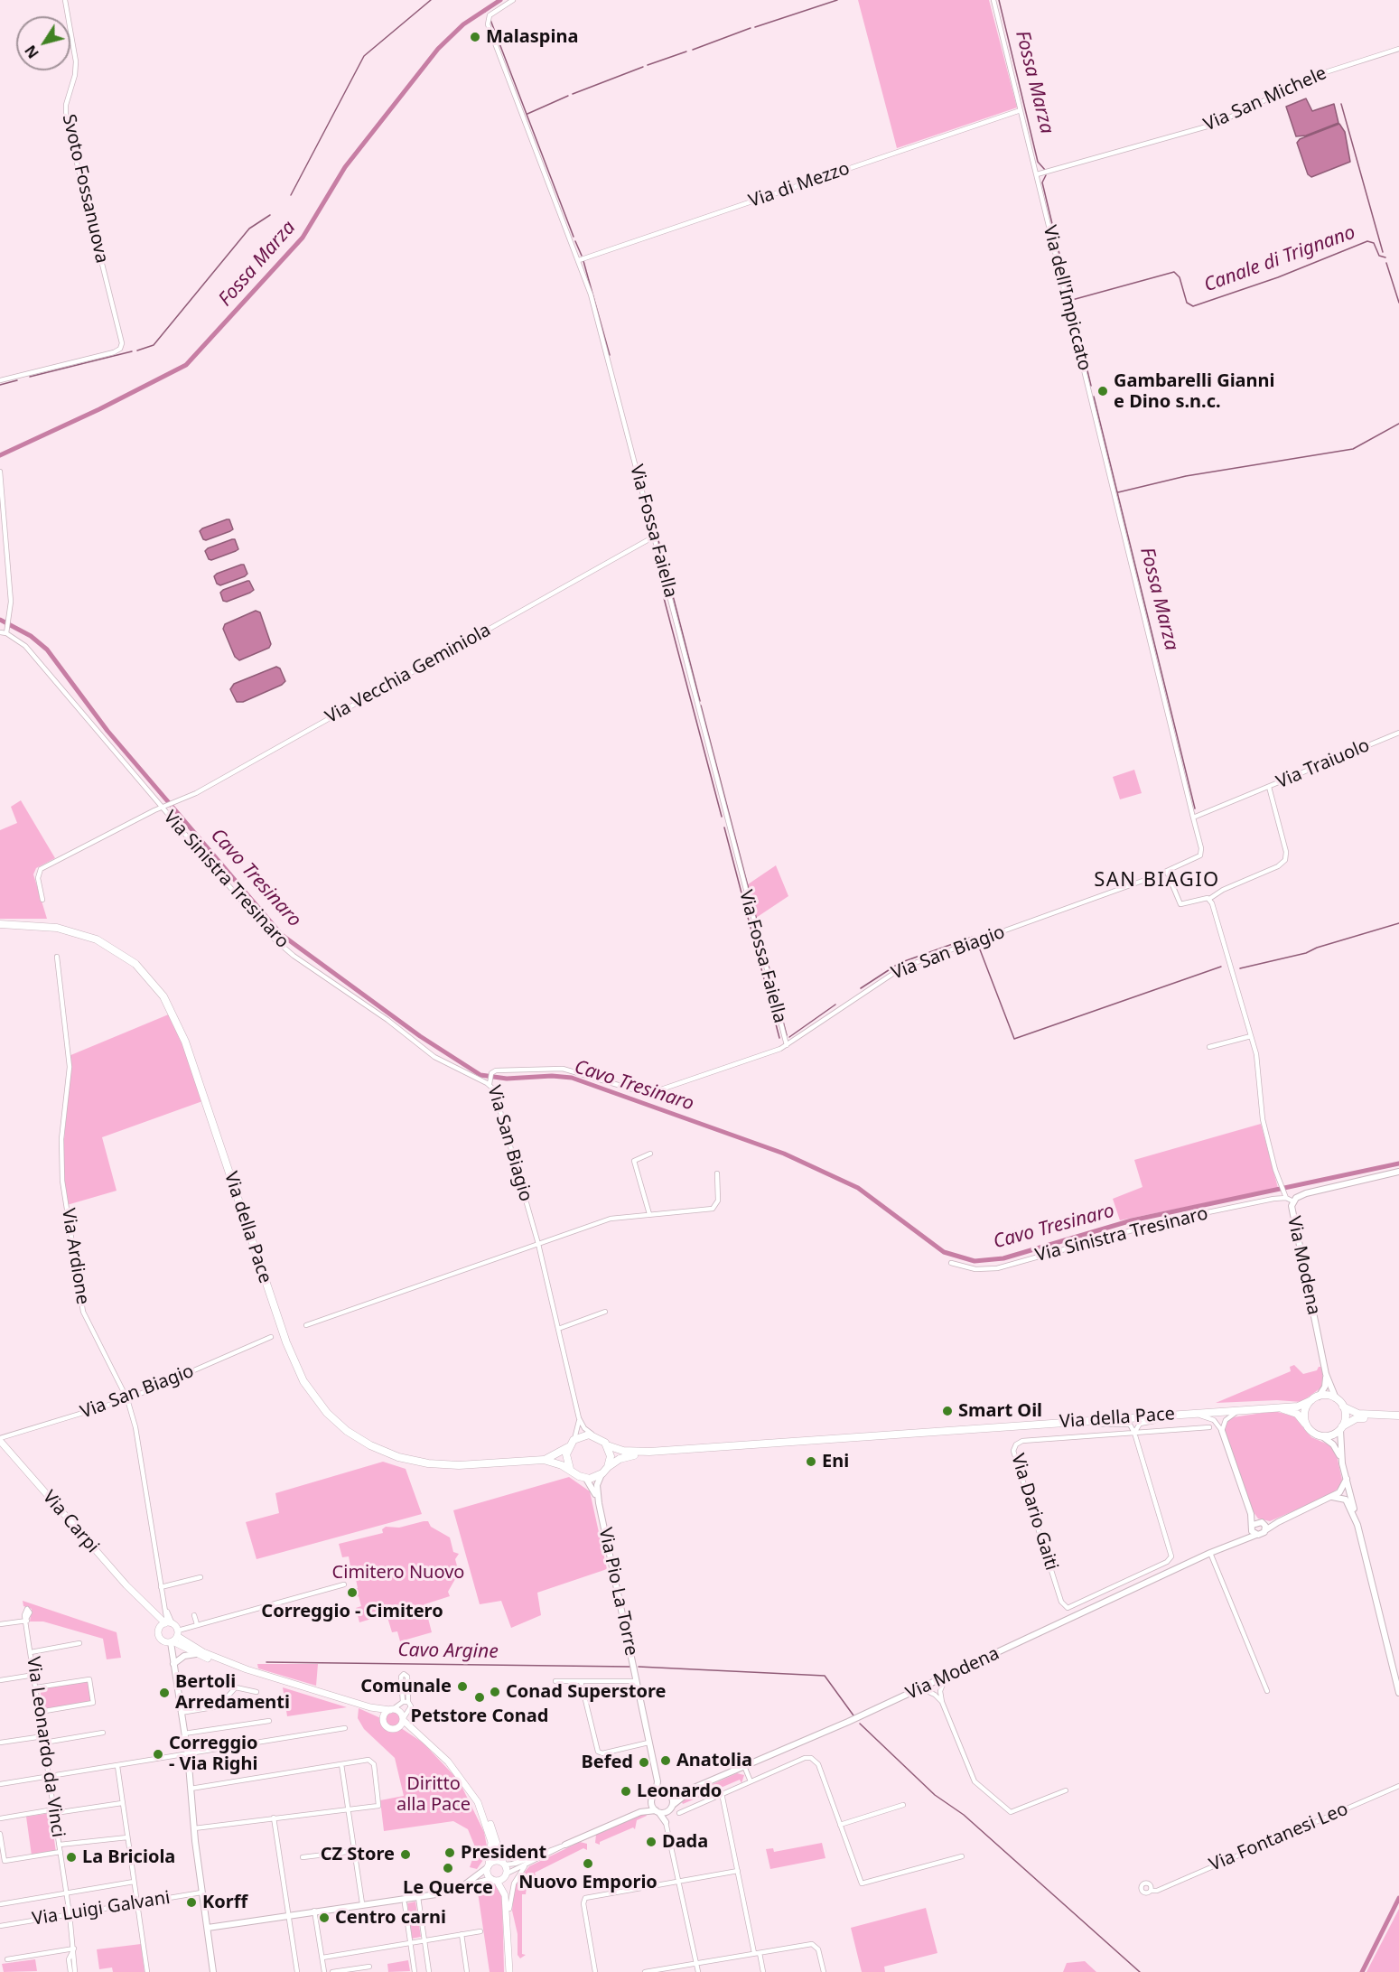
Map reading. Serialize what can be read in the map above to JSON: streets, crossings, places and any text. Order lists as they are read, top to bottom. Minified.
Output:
{"streets":{"main road":["Via della Pace","Via Carpi"],"street":["Via San Michele","Via di Mezzo","Svoto Fossanuova","Via dell'Impiccato","Via Fossa Faiella","Via Vecchia Geminiola","Via Traiuolo","Via Sinistra Tresinaro","Via San Biagio","Via Ardione","Via Modena","Via Dario Gaiti","Via Pio La Torre","Via Leonardo da Vinci","Via Fontanesi Leo","Via Luigi Galvani"]},"crossings":[["Via San Michele","Via dell'Impiccato"],["Via di Mezzo","Via dell'Impiccato"],["Via di Mezzo","Via Fossa Faiella"],["Via dell'Impiccato","Via San Biagio"],["Via Fossa Faiella","Via Vecchia Geminiola"],["Via Fossa Faiella","Via San Biagio"],["Via Vecchia Geminiola","Via Sinistra Tresinaro"],["Via Sinistra Tresinaro","Via San Biagio"],["Via San Biagio","Via Ardione"],["Via San Biagio","Via Carpi"],["Via della Pace","Via Modena"],["Via della Pace","Via Dario Gaiti"],["Via della Pace","Via Pio La Torre"],["Via Ardione","Via Carpi"],["Via Modena","Via Pio La Torre"],["Via Leonardo da Vinci","Via Luigi Galvani"]],"districts":["SAN BIAGIO"],"water":["Fossa Marza","Canale di Trignano","Cavo Tresinaro","Cavo Argine"],"parks":["Cimitero Nuovo","Diritto alla Pace"],"places":["Malaspina","Gambarelli Gianni e Dino s.n.c.","Smart Oil","Eni","Correggio - Cimitero","Comunale","Conad Superstore","Bertoli Arredamenti","Petstore Conad","Correggio - Via Righi","Anatolia","Befed","Leonardo","Dada","President","CZ Store","La Briciola","Nuovo Emporio","Le Querce","Korff","Centro carni"],"north":"bottom left"}
